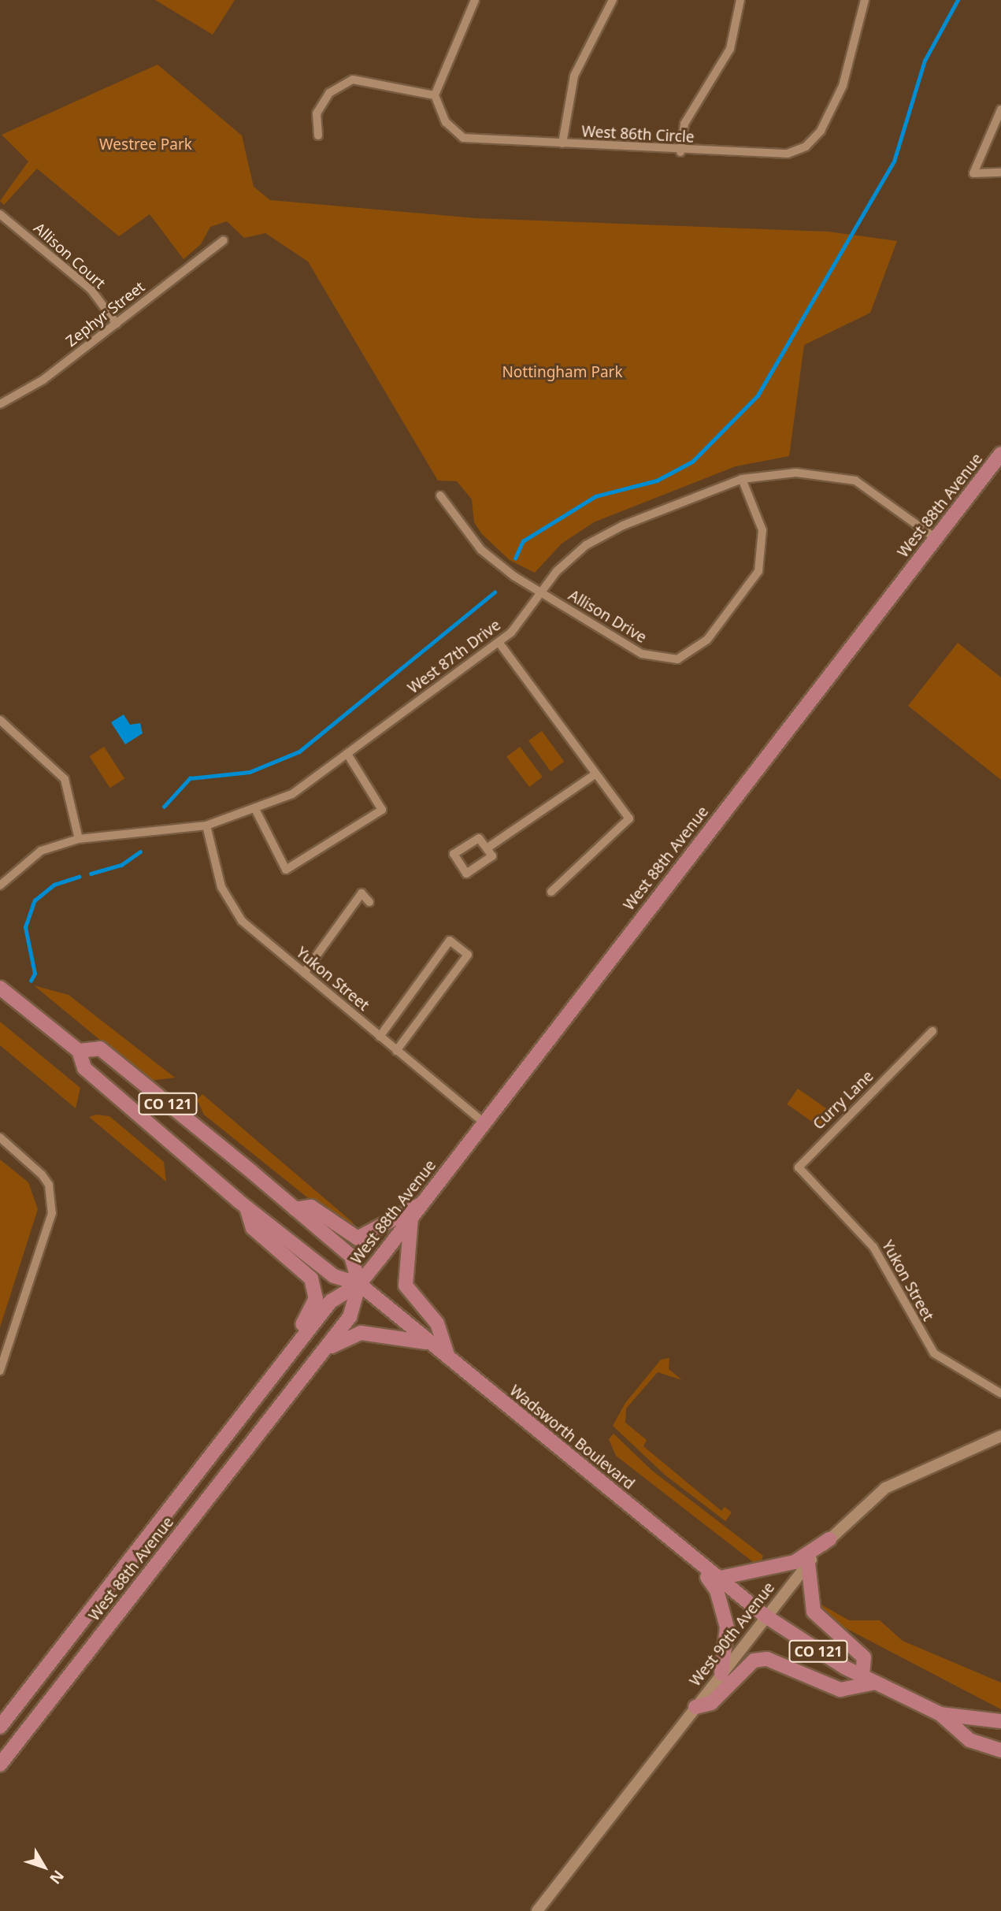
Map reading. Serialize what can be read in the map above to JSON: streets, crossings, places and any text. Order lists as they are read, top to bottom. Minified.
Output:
{"streets":{"main road":["West 88th Avenue","CO 121","Wadsworth Boulevard"],"street":["West 86th Circle","Allison Court","Zephyr Street","Allison Drive","West 87th Drive","Yukon Street","Curry Lane","West 90th Avenue"]},"crossings":[["Allison Court","Zephyr Street"],["West 88th Avenue","West 87th Drive"],["West 88th Avenue","Yukon Street"],["West 88th Avenue","CO 121"],["West 88th Avenue","Wadsworth Boulevard"],["Allison Drive","West 87th Drive"],["West 87th Drive","Yukon Street"],["Yukon Street","Curry Lane"],["CO 121","Wadsworth Boulevard"],["CO 121","West 90th Avenue"],["Wadsworth Boulevard","West 90th Avenue"]],"parks":["Westree Park","Nottingham Park"],"north":"bottom right"}
